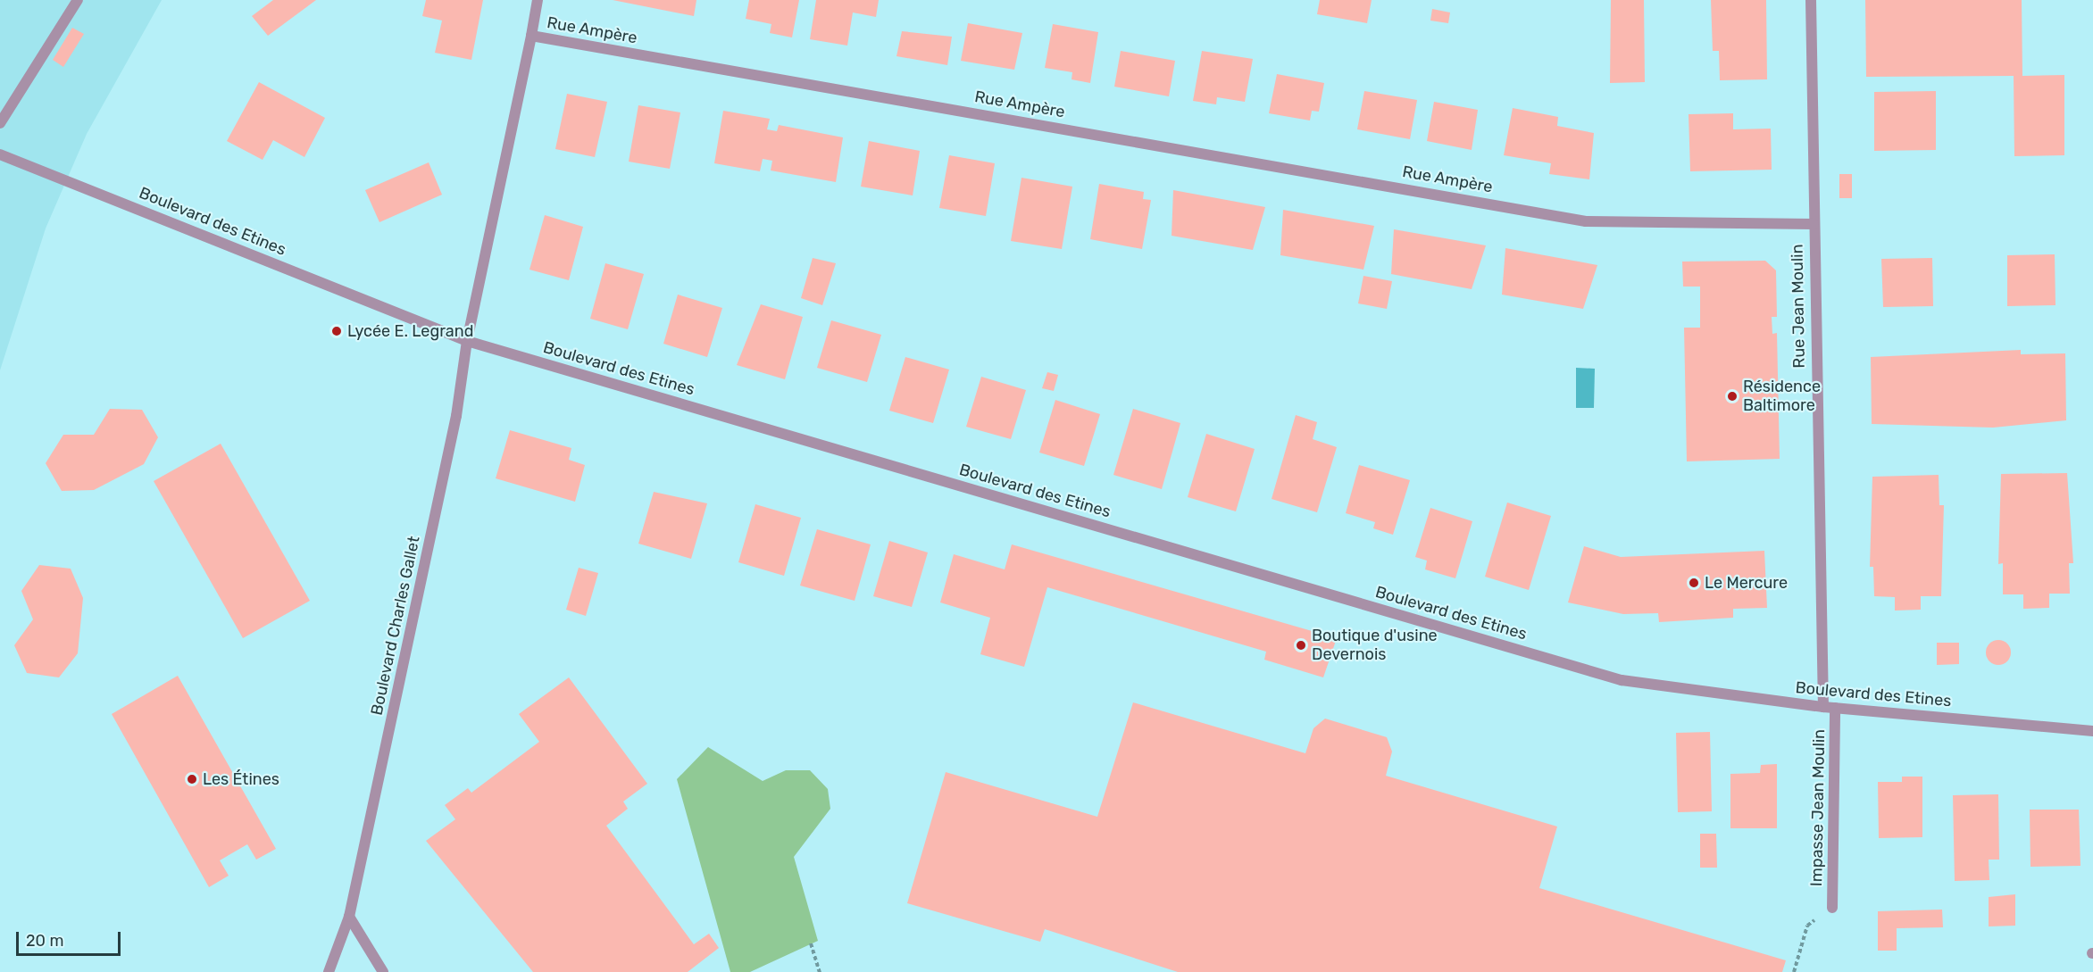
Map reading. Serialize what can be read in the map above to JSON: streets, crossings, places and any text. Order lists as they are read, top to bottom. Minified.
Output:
{"streets":{"street":["Rue Ampère","Boulevard des Etines","Rue Jean Moulin","Boulevard Charles Gallet","Impasse Jean Moulin"]},"crossings":[["Rue Ampère","Boulevard des Etines"],["Rue Ampère","Rue Jean Moulin"],["Rue Ampère","Boulevard Charles Gallet"],["Boulevard des Etines","Rue Jean Moulin"],["Boulevard des Etines","Boulevard Charles Gallet"],["Boulevard des Etines","Impasse Jean Moulin"]],"places":["Lycée E. Legrand","Résidence Baltimore","Le Mercure","Boutique d'usine Devernois","Les Étines"],"scale_bar":"20 m"}
